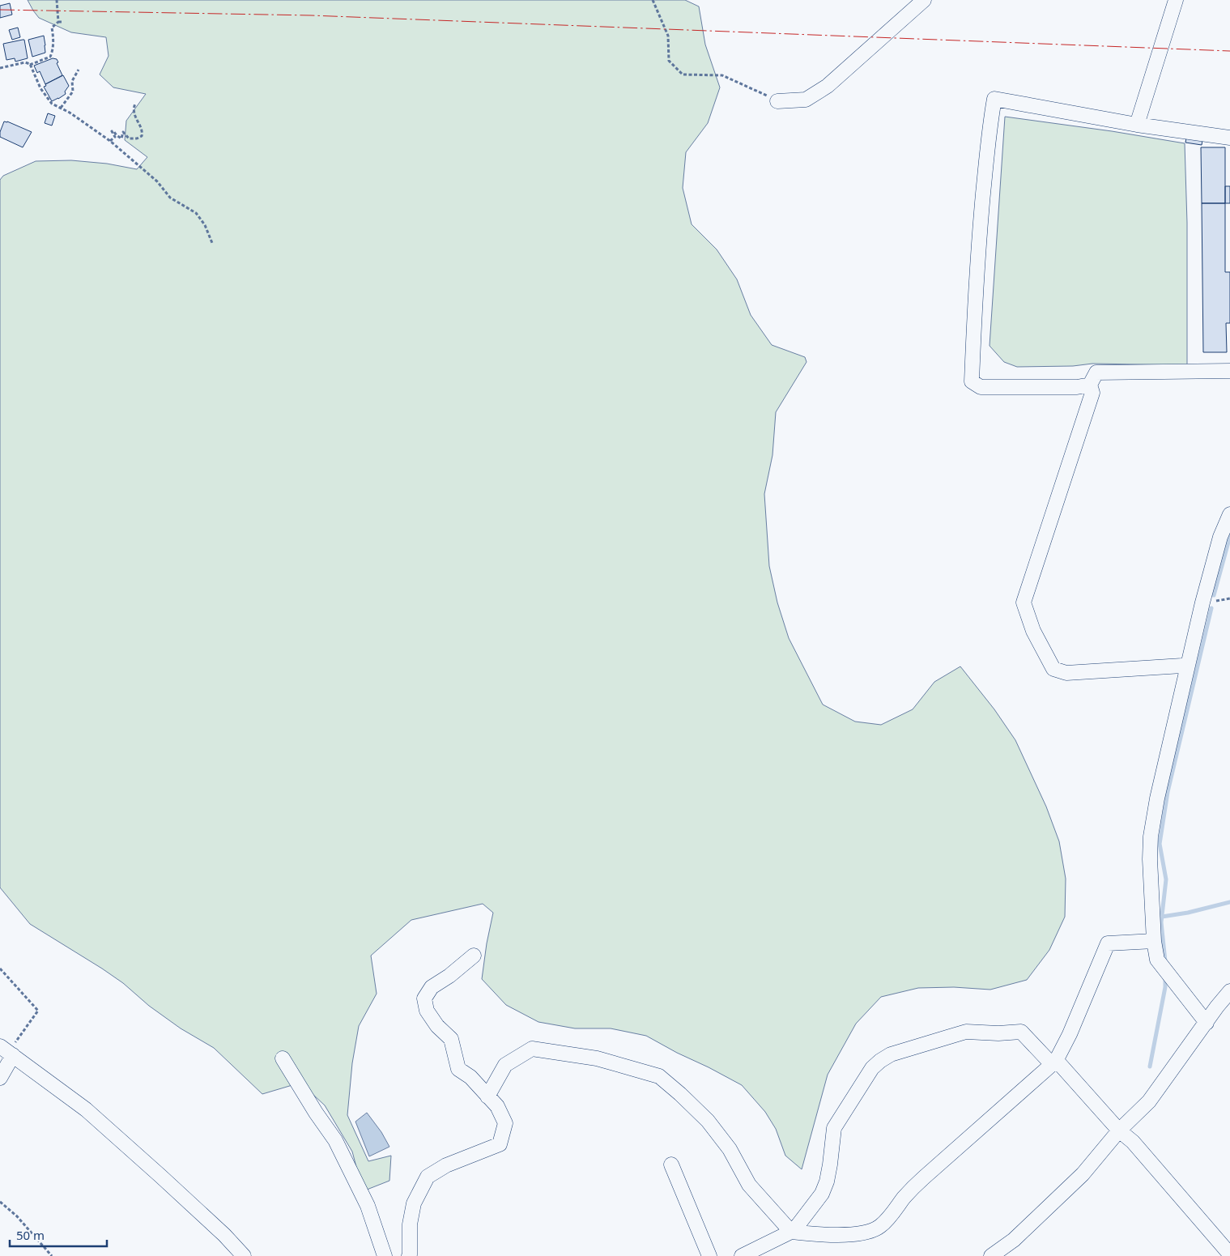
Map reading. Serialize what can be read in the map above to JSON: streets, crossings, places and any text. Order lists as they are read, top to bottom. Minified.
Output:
{"scale_bar":"50 m"}
